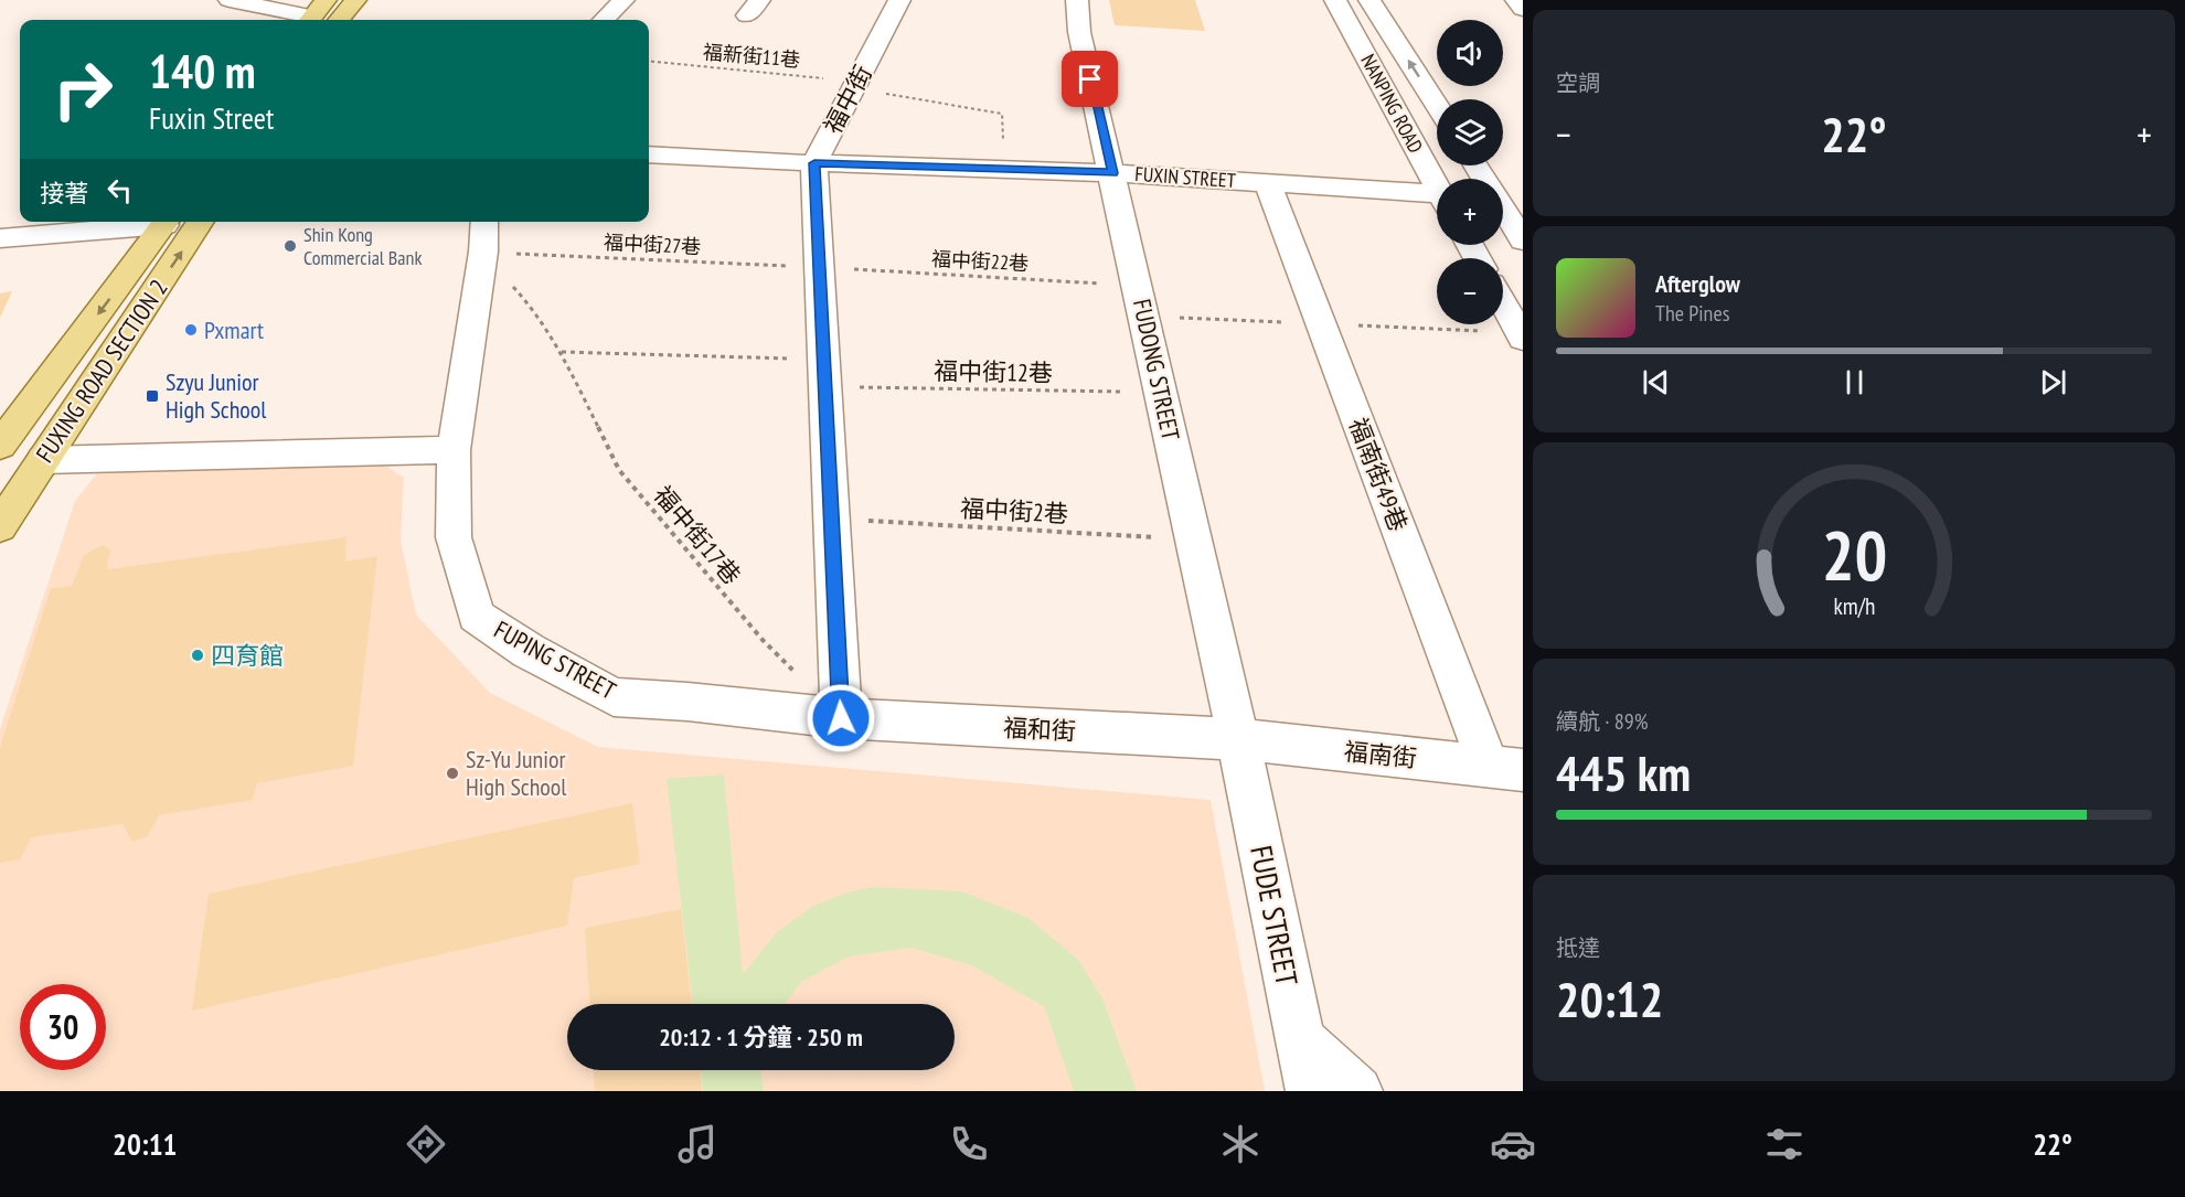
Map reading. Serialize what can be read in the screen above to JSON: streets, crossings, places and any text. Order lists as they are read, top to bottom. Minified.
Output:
{"streets":{"main road":["FUXING ROAD SECTION 2"],"street":["福中街","NANPING ROAD","FUXIN STREET","FUDONG STREET","福南街49巷","FUPING STREET","福和街","福南街","FUDE STREET"],"path":["福新街11巷","福中街27巷","福中街22巷","福中街12巷","福中街2巷","福中街17巷"]},"crossings":[["福新街11巷","福中街"],["福新街11巷","FUXIN STREET"],["福中街","FUXIN STREET"],["福中街","福中街27巷"],["福中街","福中街22巷"],["福中街","福中街12巷"],["福中街","福中街2巷"],["福中街","福中街17巷"],["福中街","FUPING STREET"],["福中街","福和街"],["FUXIN STREET","FUDONG STREET"],["FUXIN STREET","福南街49巷"],["福中街27巷","福中街22巷"],["福中街27巷","福中街17巷"],["福中街27巷","FUPING STREET"],["福中街22巷","FUDONG STREET"],["FUDONG STREET","福中街12巷"],["FUDONG STREET","福中街2巷"],["FUDONG STREET","福和街"],["FUDONG STREET","福南街"],["FUDONG STREET","FUDE STREET"],["福南街49巷","福南街"],["福中街17巷","FUPING STREET"],["福中街17巷","福和街"],["FUPING STREET","福和街"],["福和街","福南街"],["福和街","FUDE STREET"],["福南街","FUDE STREET"]],"places":{"other":["Shin Kong Commercial Bank","Pxmart","四育館","Sz-Yu Junior High School"],"transit":["Szyu Junior High School"]},"page":{"tile":["空調",["續航 · 89%","445 km"],["抵達","20:12"]],"map_buttons":["+","−"],"turn":["140 m","Fuxin Street"],"heat":["−","22°","+"],"then":"接著","song":["Afterglow","The Pines"],"limit":"30","trip":"20:12 · 1 分鐘 · 250 m","tabs":["20:11","22°"],"gauge":["20","km/h"]}}
